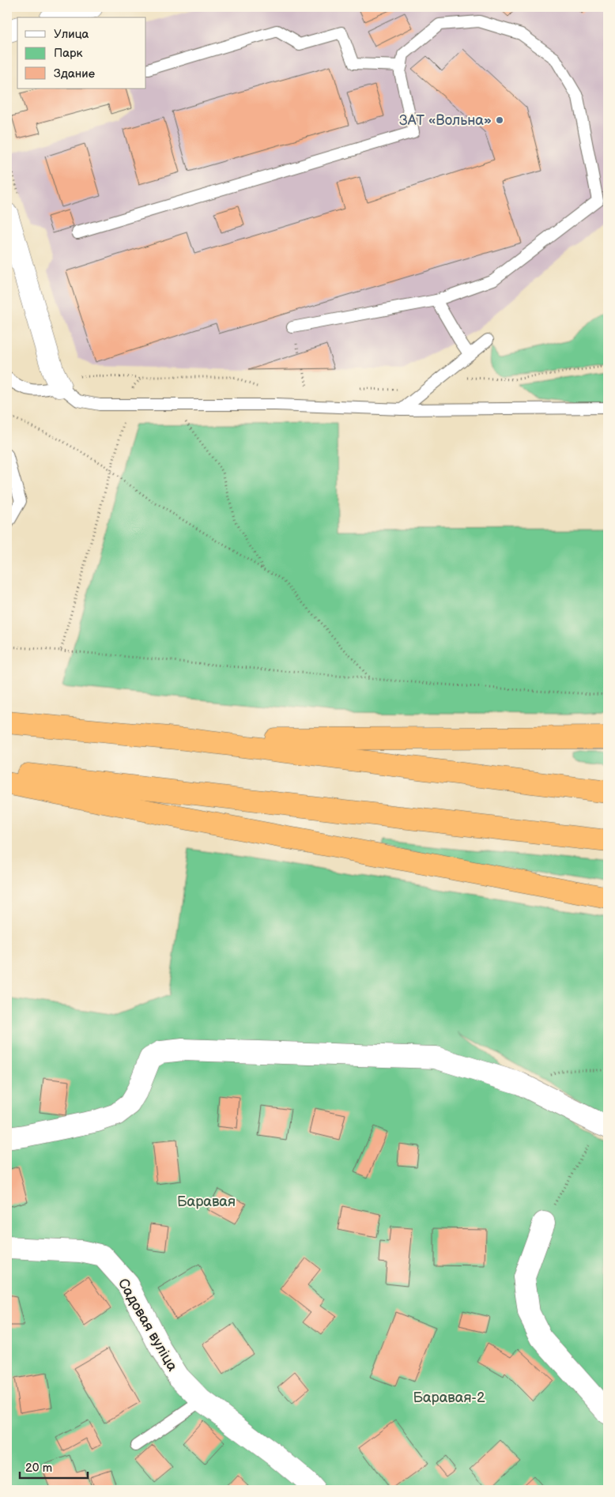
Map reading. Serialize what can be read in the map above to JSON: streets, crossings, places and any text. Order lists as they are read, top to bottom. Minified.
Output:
{"streets":{"street":["Садовая вуліца"]},"parks":["Баравая","Баравая-2"],"places":["ЗАТ «Вольна»"],"legend":["Улица","Парк","Здание"],"scale_bar":"20 m"}
